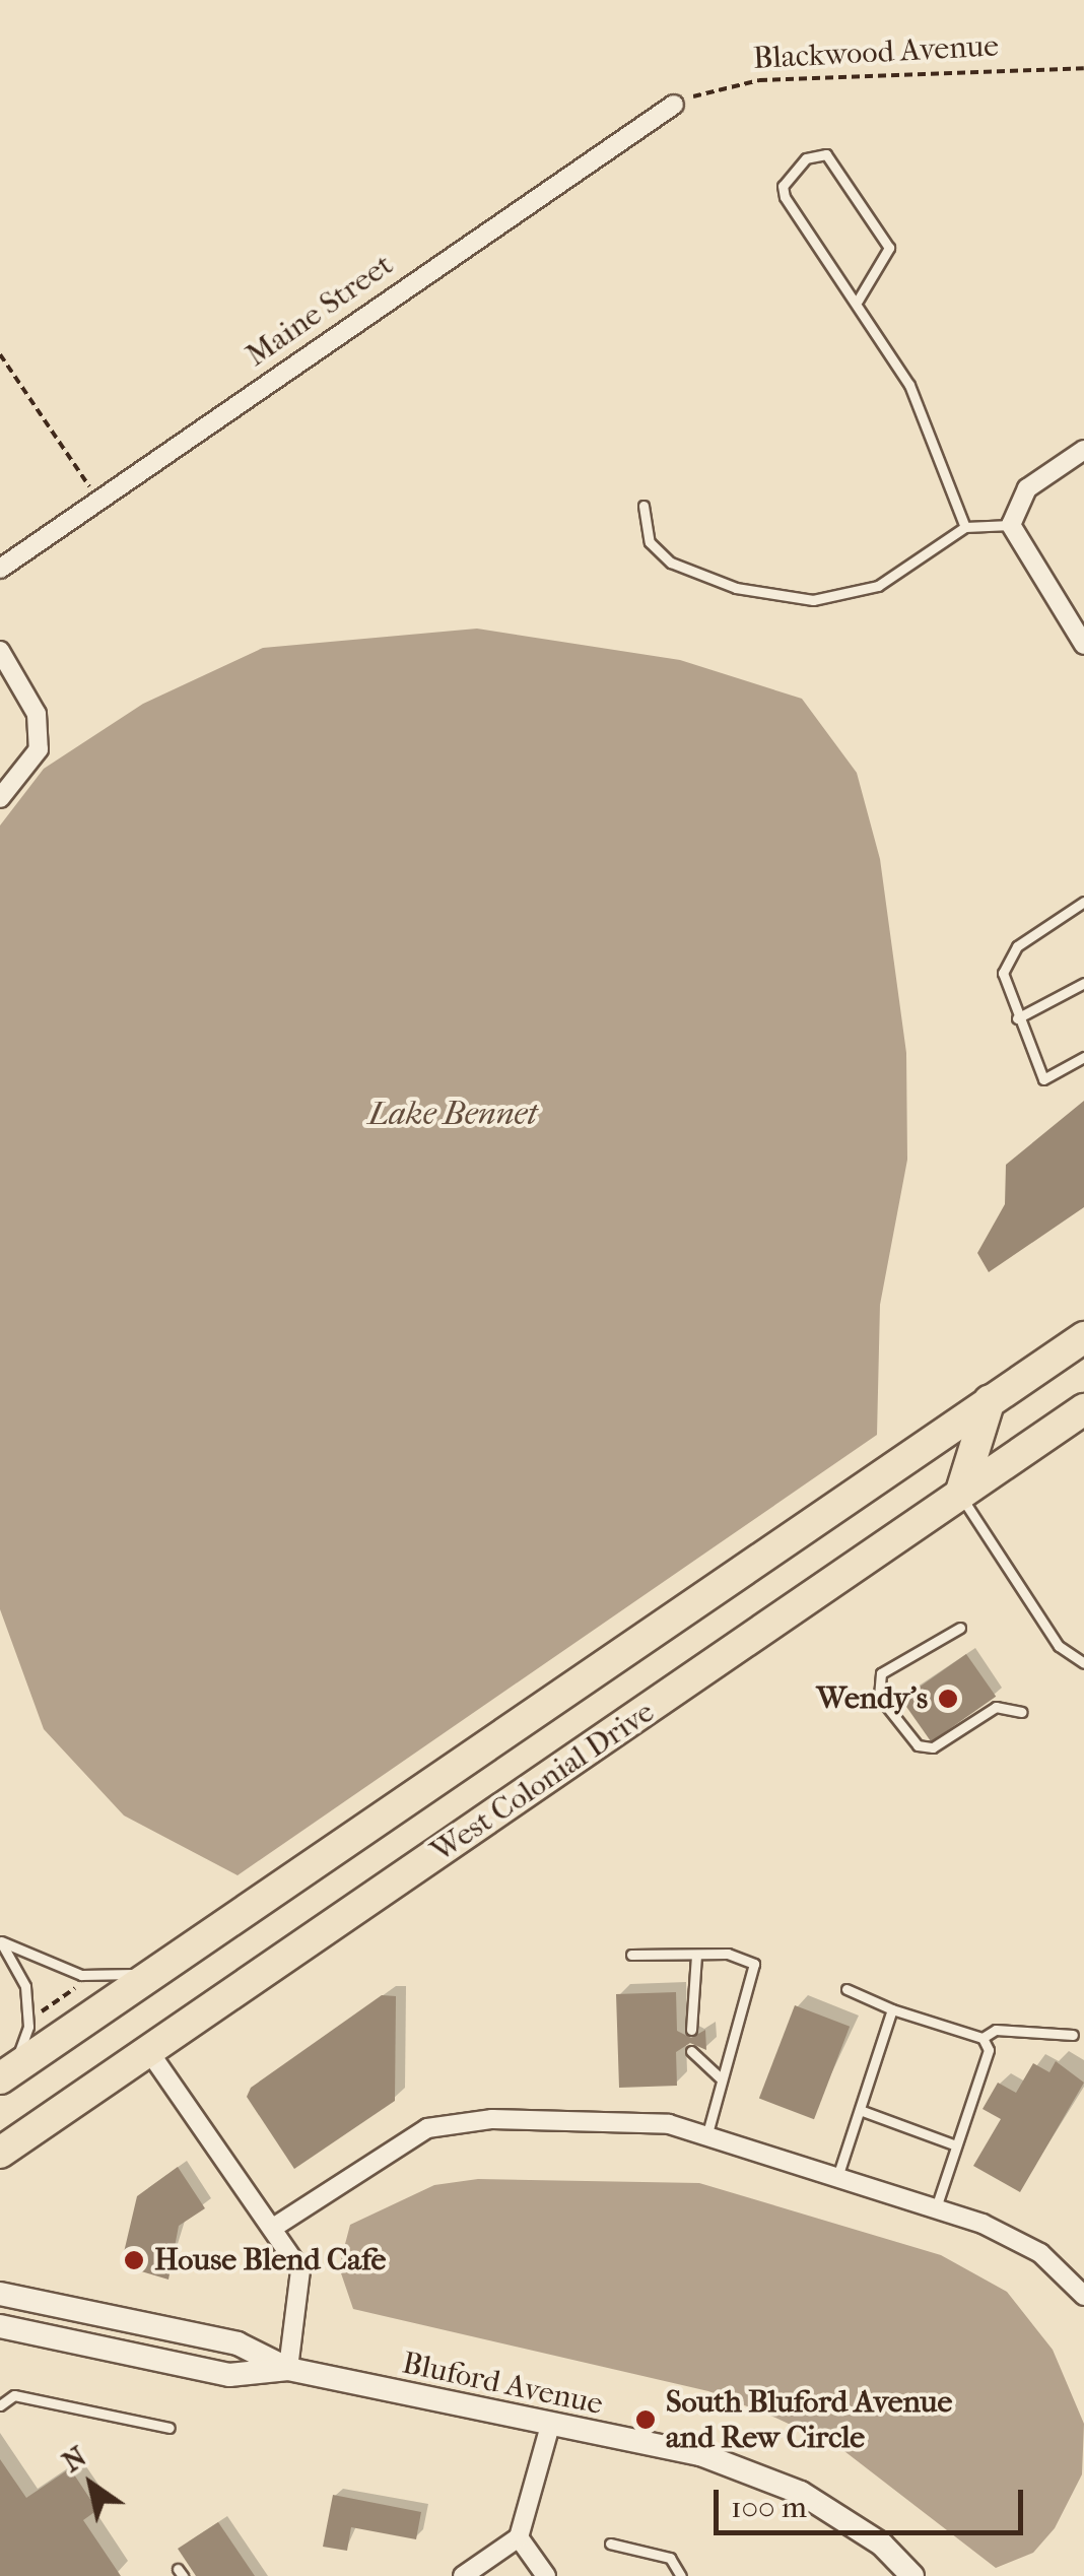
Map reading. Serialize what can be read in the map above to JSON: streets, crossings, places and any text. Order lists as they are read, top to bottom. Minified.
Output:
{"streets":{"highway":["West Colonial Drive"],"street":["Maine Street","Bluford Avenue"],"path":["Blackwood Avenue"]},"crossings":[["Blackwood Avenue","Maine Street"]],"water":["Lake Bennet"],"places":["Wendy's","House Blend Cafe","South Bluford Avenue and Rew Circle"],"scale_bar":"100 m","north":"top left"}
